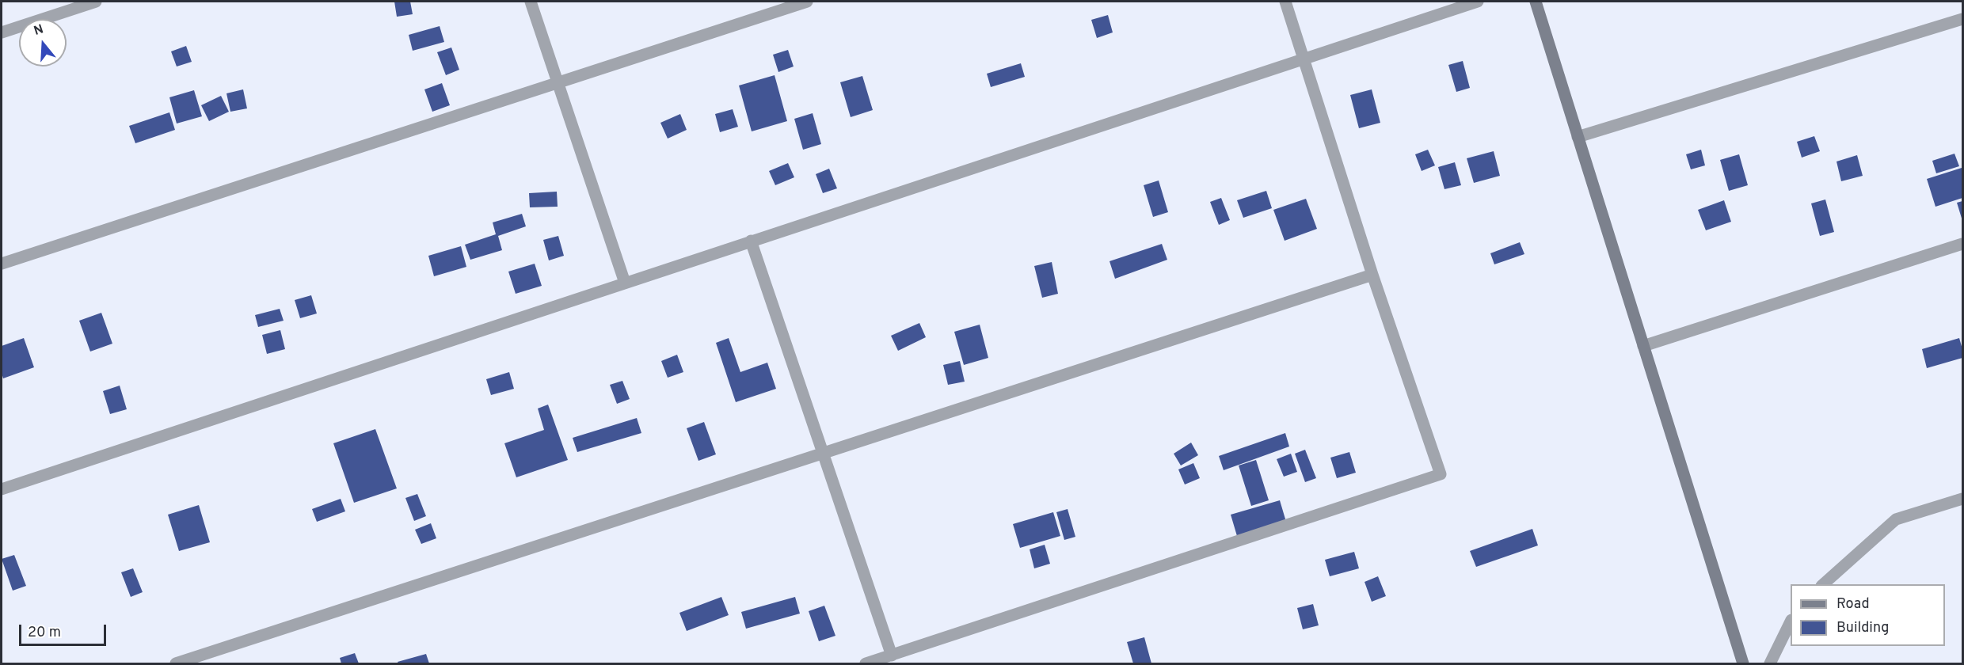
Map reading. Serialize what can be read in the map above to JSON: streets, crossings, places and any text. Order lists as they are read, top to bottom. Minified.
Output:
{"legend":["Road","Building"],"scale_bar":"20 m","north":"top"}
